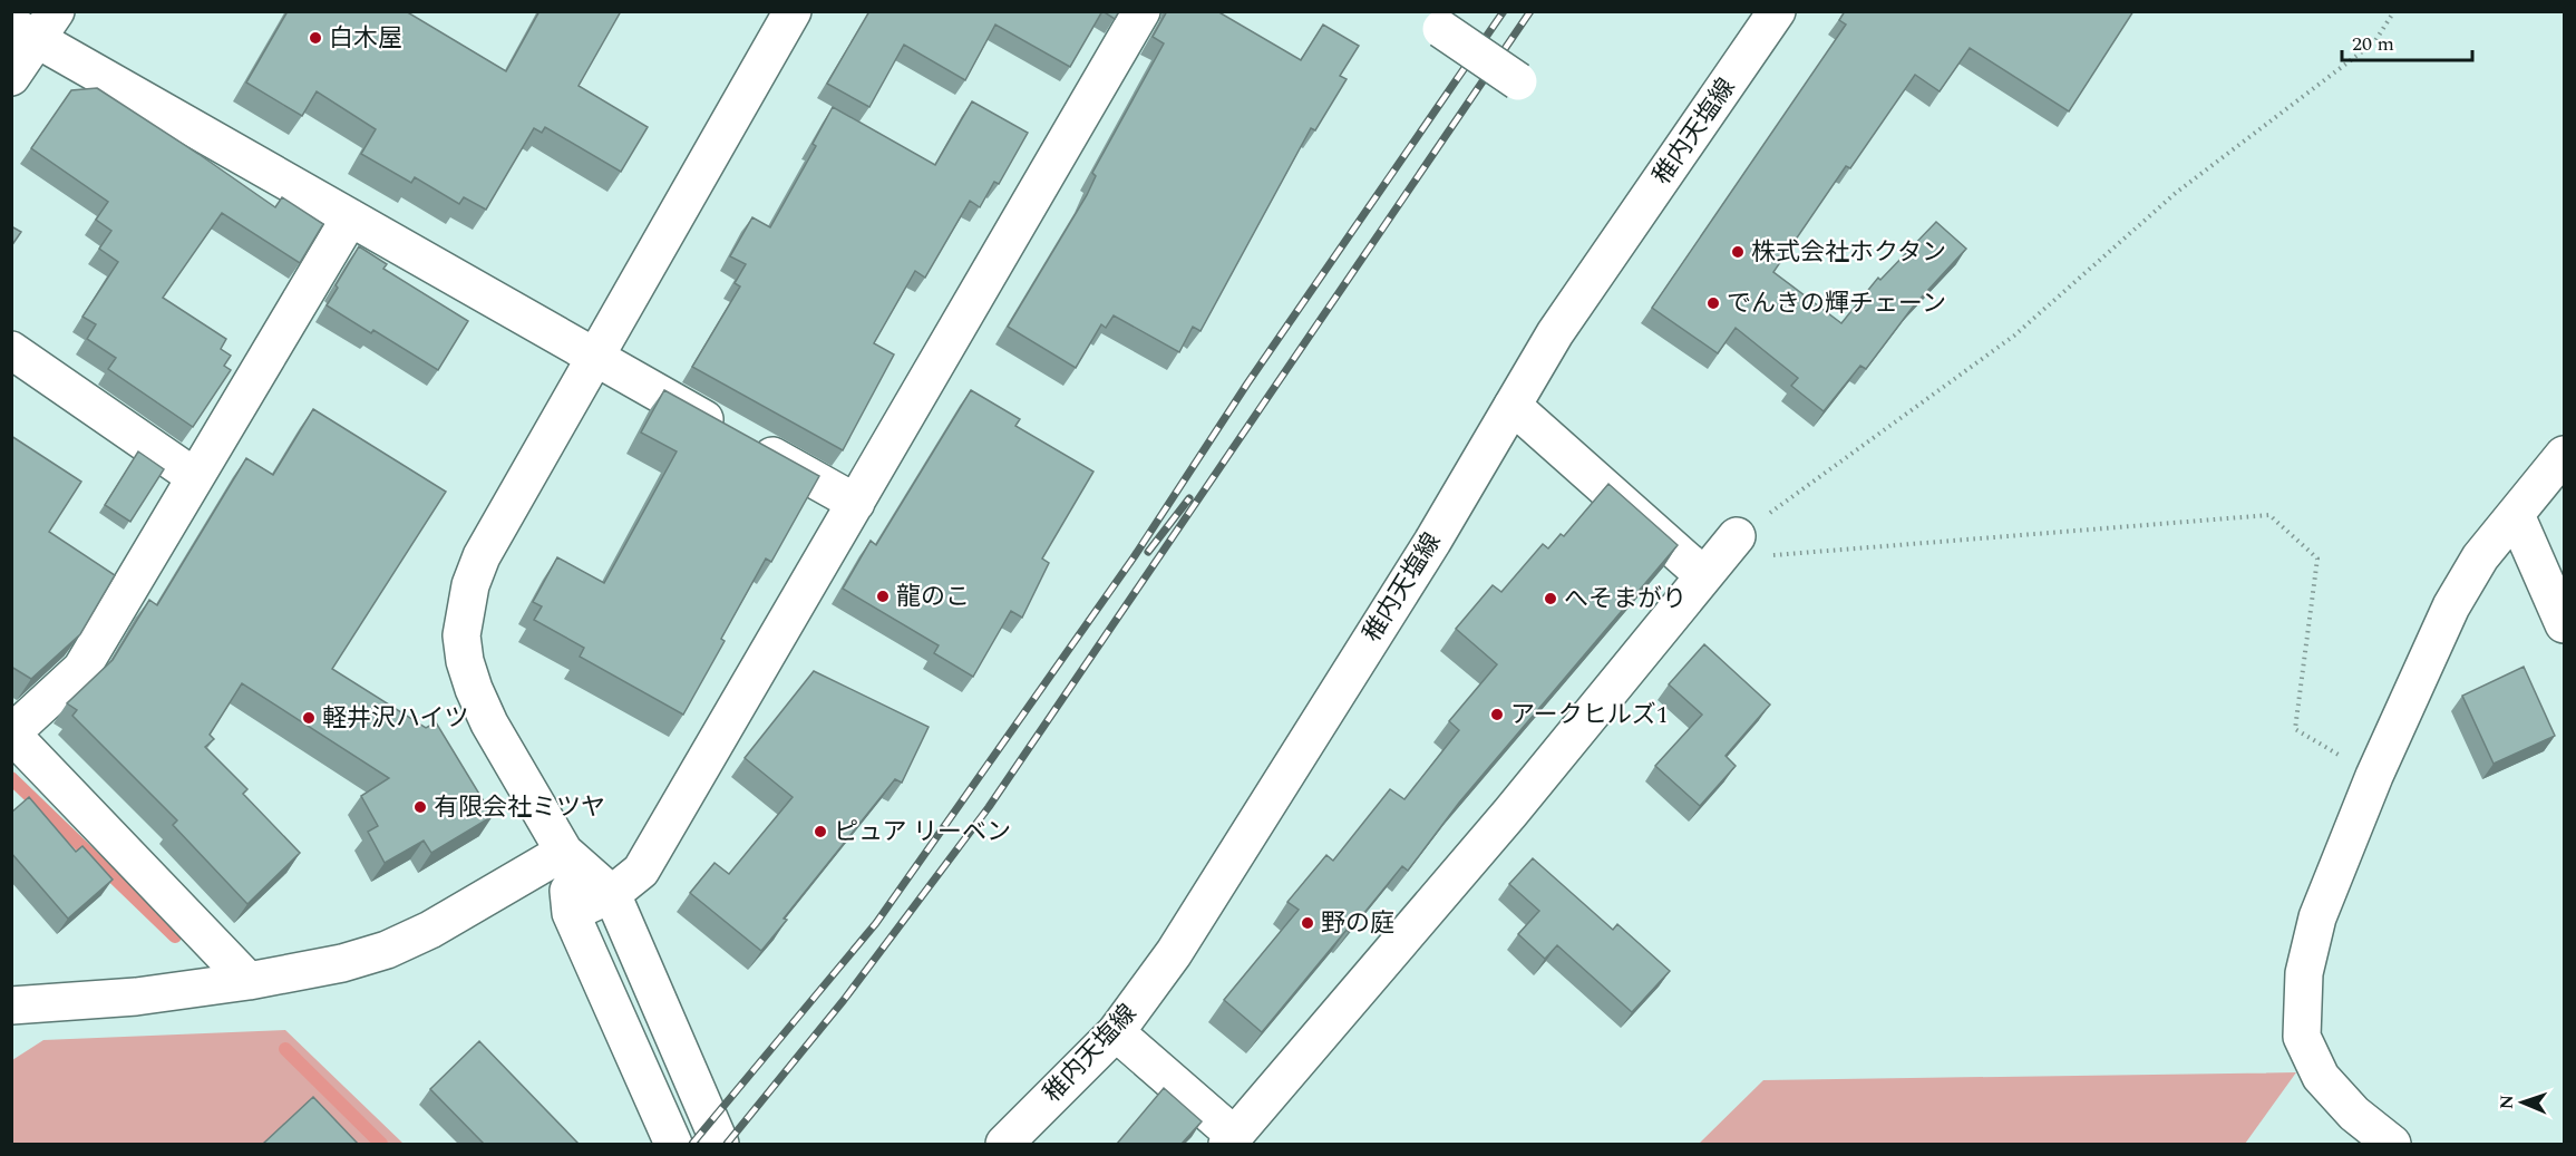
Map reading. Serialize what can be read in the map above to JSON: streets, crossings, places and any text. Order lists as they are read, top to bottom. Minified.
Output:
{"streets":{"main road":["稚内天塩線"]},"places":["白木屋","株式会社ホクタン","でんきの輝チェーン","龍のこ","へそまがり","アークヒルズ1","軽井沢ハイツ","有限会社ミツヤ","ピュア リーベン","野の庭"],"scale_bar":"20 m","north":"left"}
